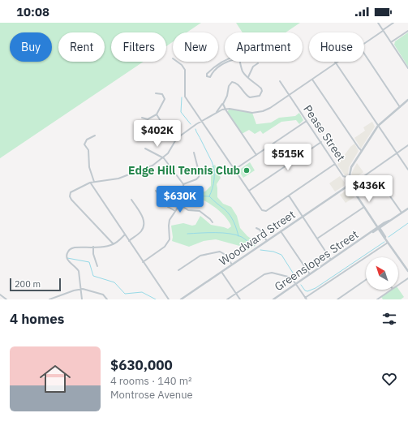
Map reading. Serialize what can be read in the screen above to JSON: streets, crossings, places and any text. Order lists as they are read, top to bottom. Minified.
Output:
{"streets":{"street":["Pease Street","Woodward Street","Greenslopes Street"]},"places":["Edge Hill Tennis Club"],"scale_bar":"200 m","north":"top left","page":{"status":"10:08","chip":["Buy","Rent","Filters","New","Apartment","House"],"price":["$402K","$515K","$436K","$630K"],"scale":"200 m","heading":"4 homes","list":[{"name":"$630,000","note":"4 rooms · 140 m² · Montrose Avenue"}]}}
